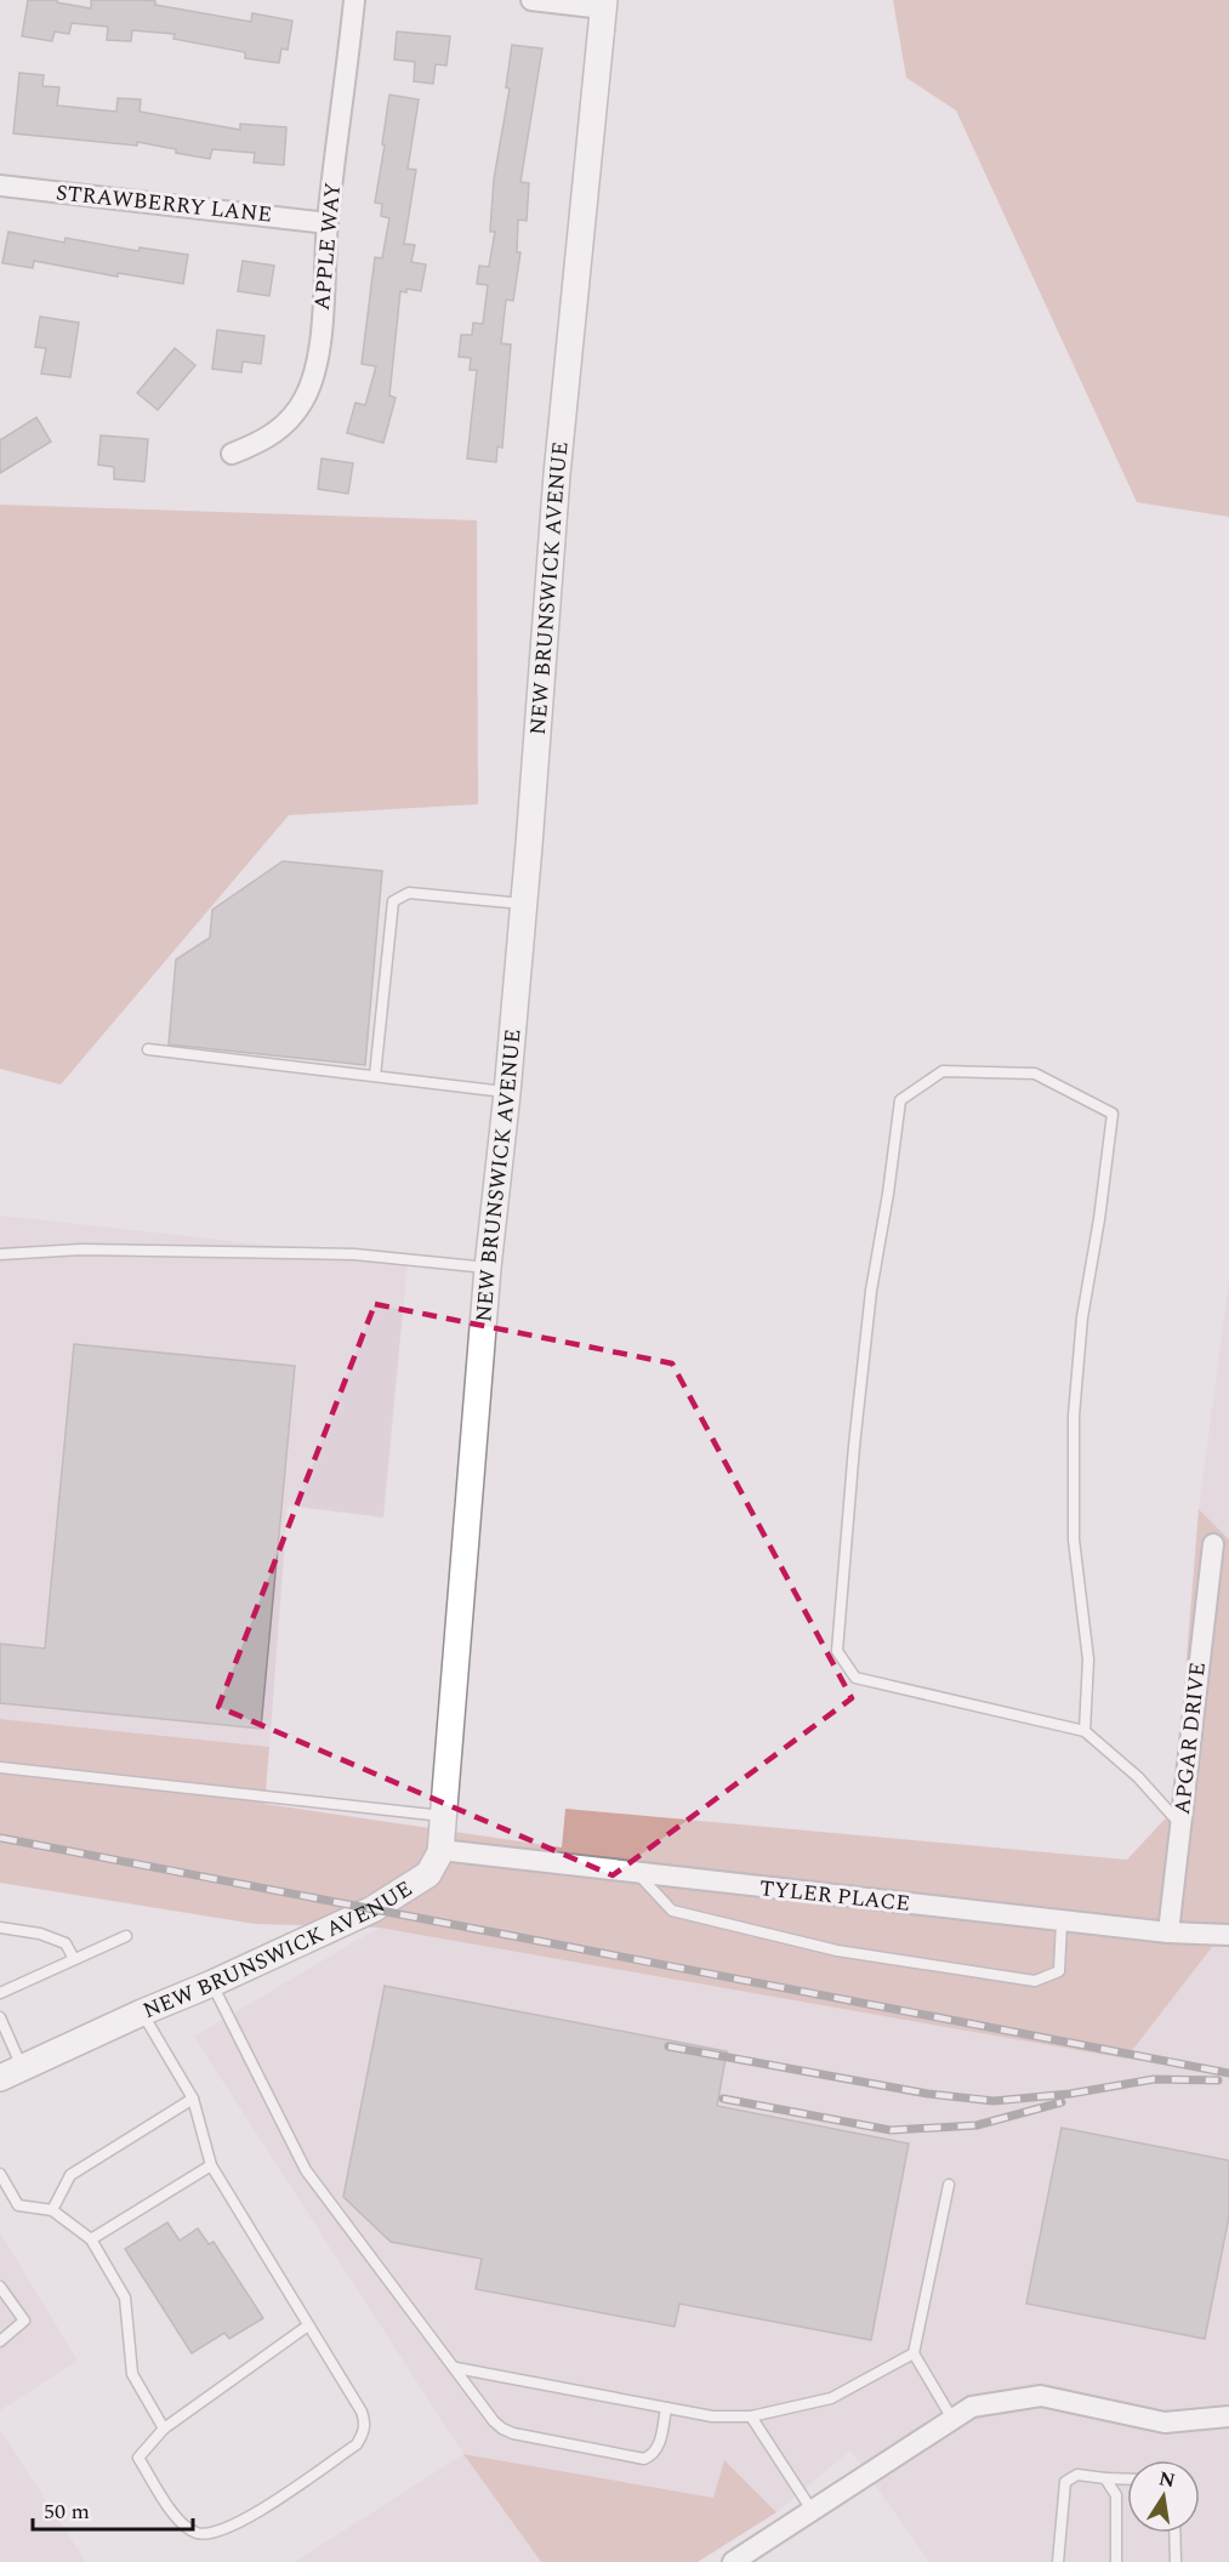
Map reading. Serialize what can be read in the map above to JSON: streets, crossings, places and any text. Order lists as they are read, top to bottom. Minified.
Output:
{"streets":{"street":["STRAWBERRY LANE","APPLE WAY","NEW BRUNSWICK AVENUE","APGAR DRIVE","TYLER PLACE"]},"crossings":[["STRAWBERRY LANE","APPLE WAY"],["NEW BRUNSWICK AVENUE","TYLER PLACE"],["APGAR DRIVE","TYLER PLACE"]],"scale_bar":"50 m","north":"top"}
